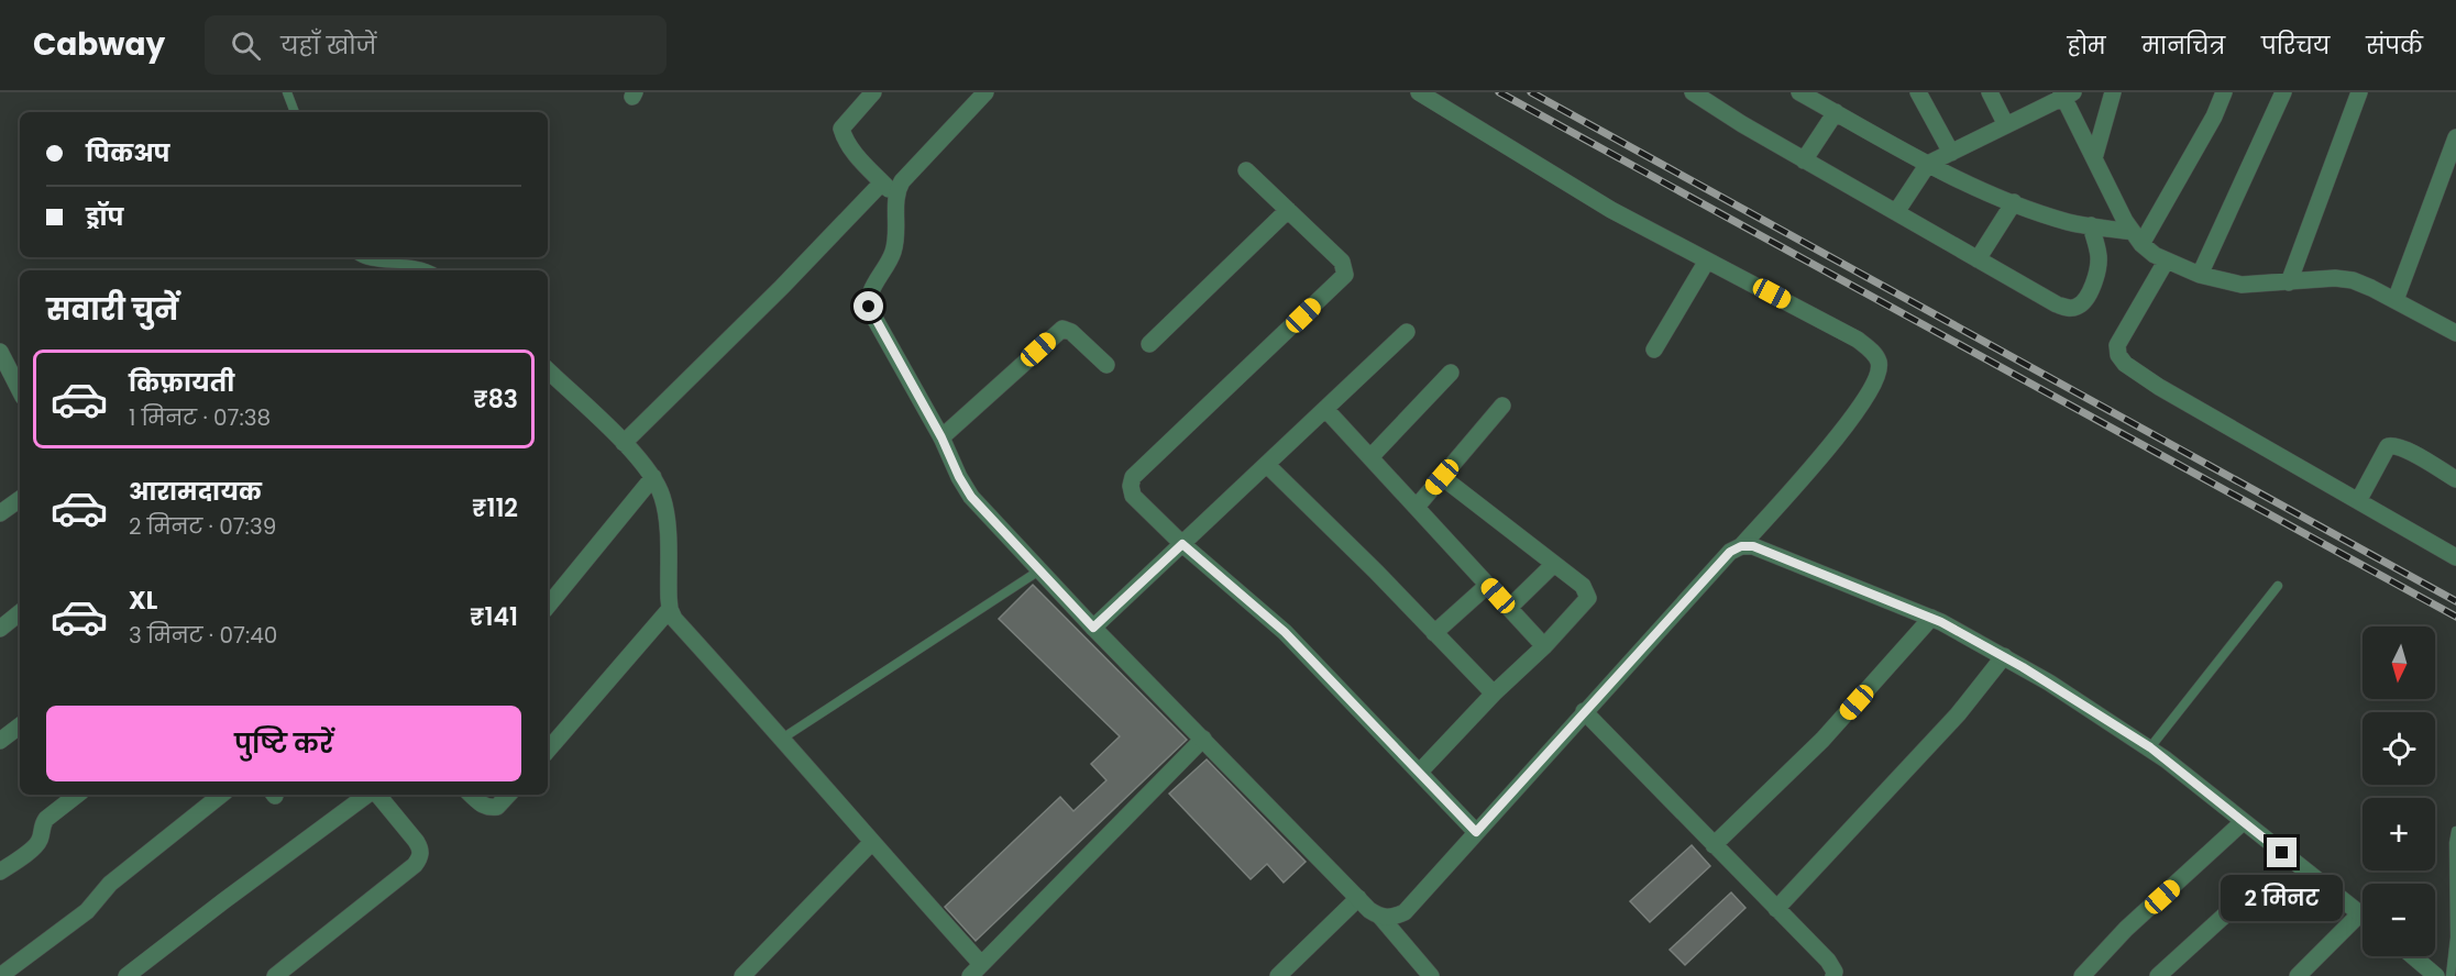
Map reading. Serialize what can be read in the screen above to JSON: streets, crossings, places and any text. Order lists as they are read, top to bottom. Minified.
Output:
{"north":"bottom","page":{"header":"Cabway","search":"यहाँ खोजें","nav":["होम","मानचित्र","परिचय","संपर्क"],"banner":["पिकअप","ड्रॉप"],"heading":"सवारी चुनें","list":[{"name":"किफ़ायती","note":"1 मिनट · 07:38","value":"₹83"},{"name":"आरामदायक","note":"2 मिनट · 07:39","value":"₹112"},{"name":"XL","note":"3 मिनट · 07:40","value":"₹141"}],"map_buttons":["+","−"],"buttons":"पुष्टि करें","bubble":"2 मिनट"}}
